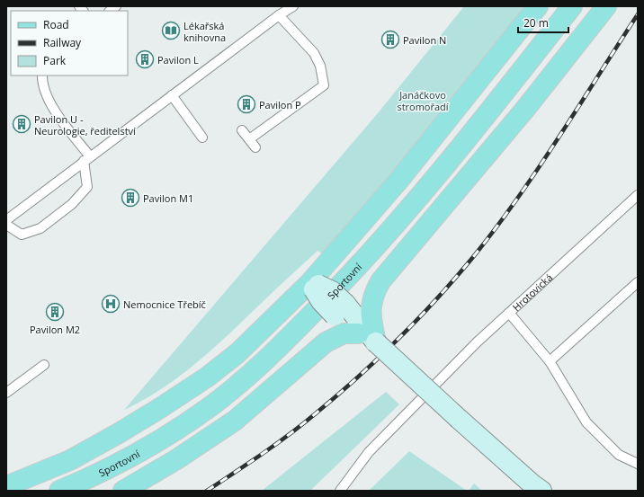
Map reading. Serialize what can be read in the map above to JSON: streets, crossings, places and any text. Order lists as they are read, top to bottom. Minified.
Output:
{"streets":{"main road":["Sportovní"],"lane":["Hrotovická"]},"parks":["Janáčkovo stromořadí"],"places":{"library":["Lékařská knihovna"],"building":["Pavilon N","Pavilon L","Pavilon P","Pavilon U - Neurologie, ředitelství","Pavilon M1","Pavilon M2"],"hospital":["Nemocnice Třebíč"]},"legend":["Road","Railway","Park"],"scale_bar":"20 m"}
